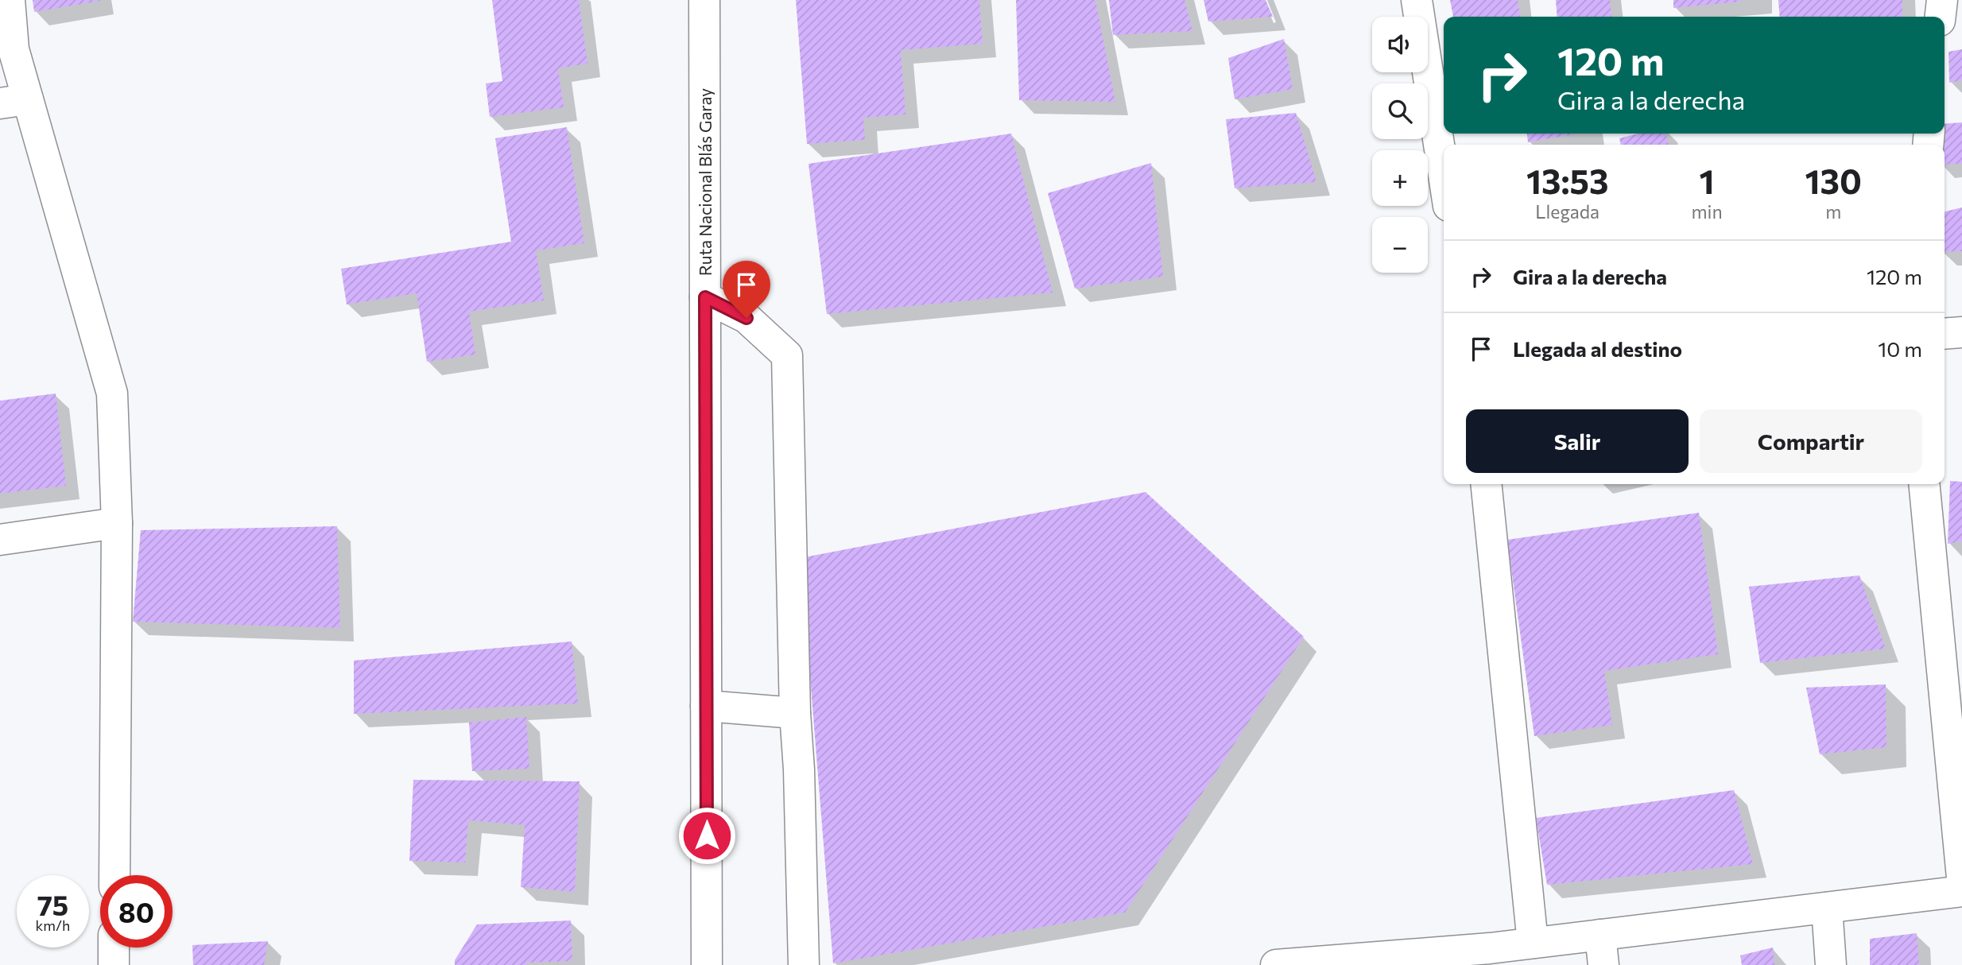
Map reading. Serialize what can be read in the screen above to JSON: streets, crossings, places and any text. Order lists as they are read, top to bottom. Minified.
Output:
{"streets":{"main road":["Ruta Nacional Blás Garay"]},"page":{"map_buttons":["+","−"],"turn":["120 m","Gira a la derecha"],"eta":["13:53","Llegada","1","min","130","m"],"list":[{"name":"Gira a la derecha","value":"120 m"},{"name":"Llegada al destino","value":"10 m"}],"buttons":["Salir","Compartir"],"speed":"75 km/h","limit":"80"}}
